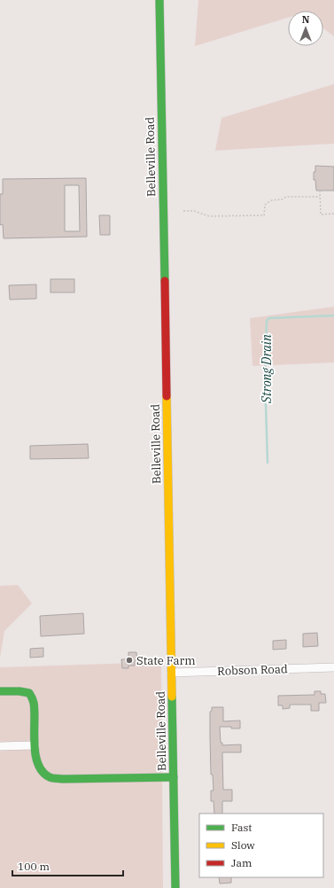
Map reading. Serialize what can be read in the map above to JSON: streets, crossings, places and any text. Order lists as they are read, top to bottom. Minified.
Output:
{"streets":{"main road":["Belleville Road"],"street":["Robson Road"]},"crossings":[["Belleville Road","Robson Road"]],"water":["Strong Drain"],"places":["State Farm"],"legend":["Fast","Slow","Jam"],"scale_bar":"100 m","north":"top"}
